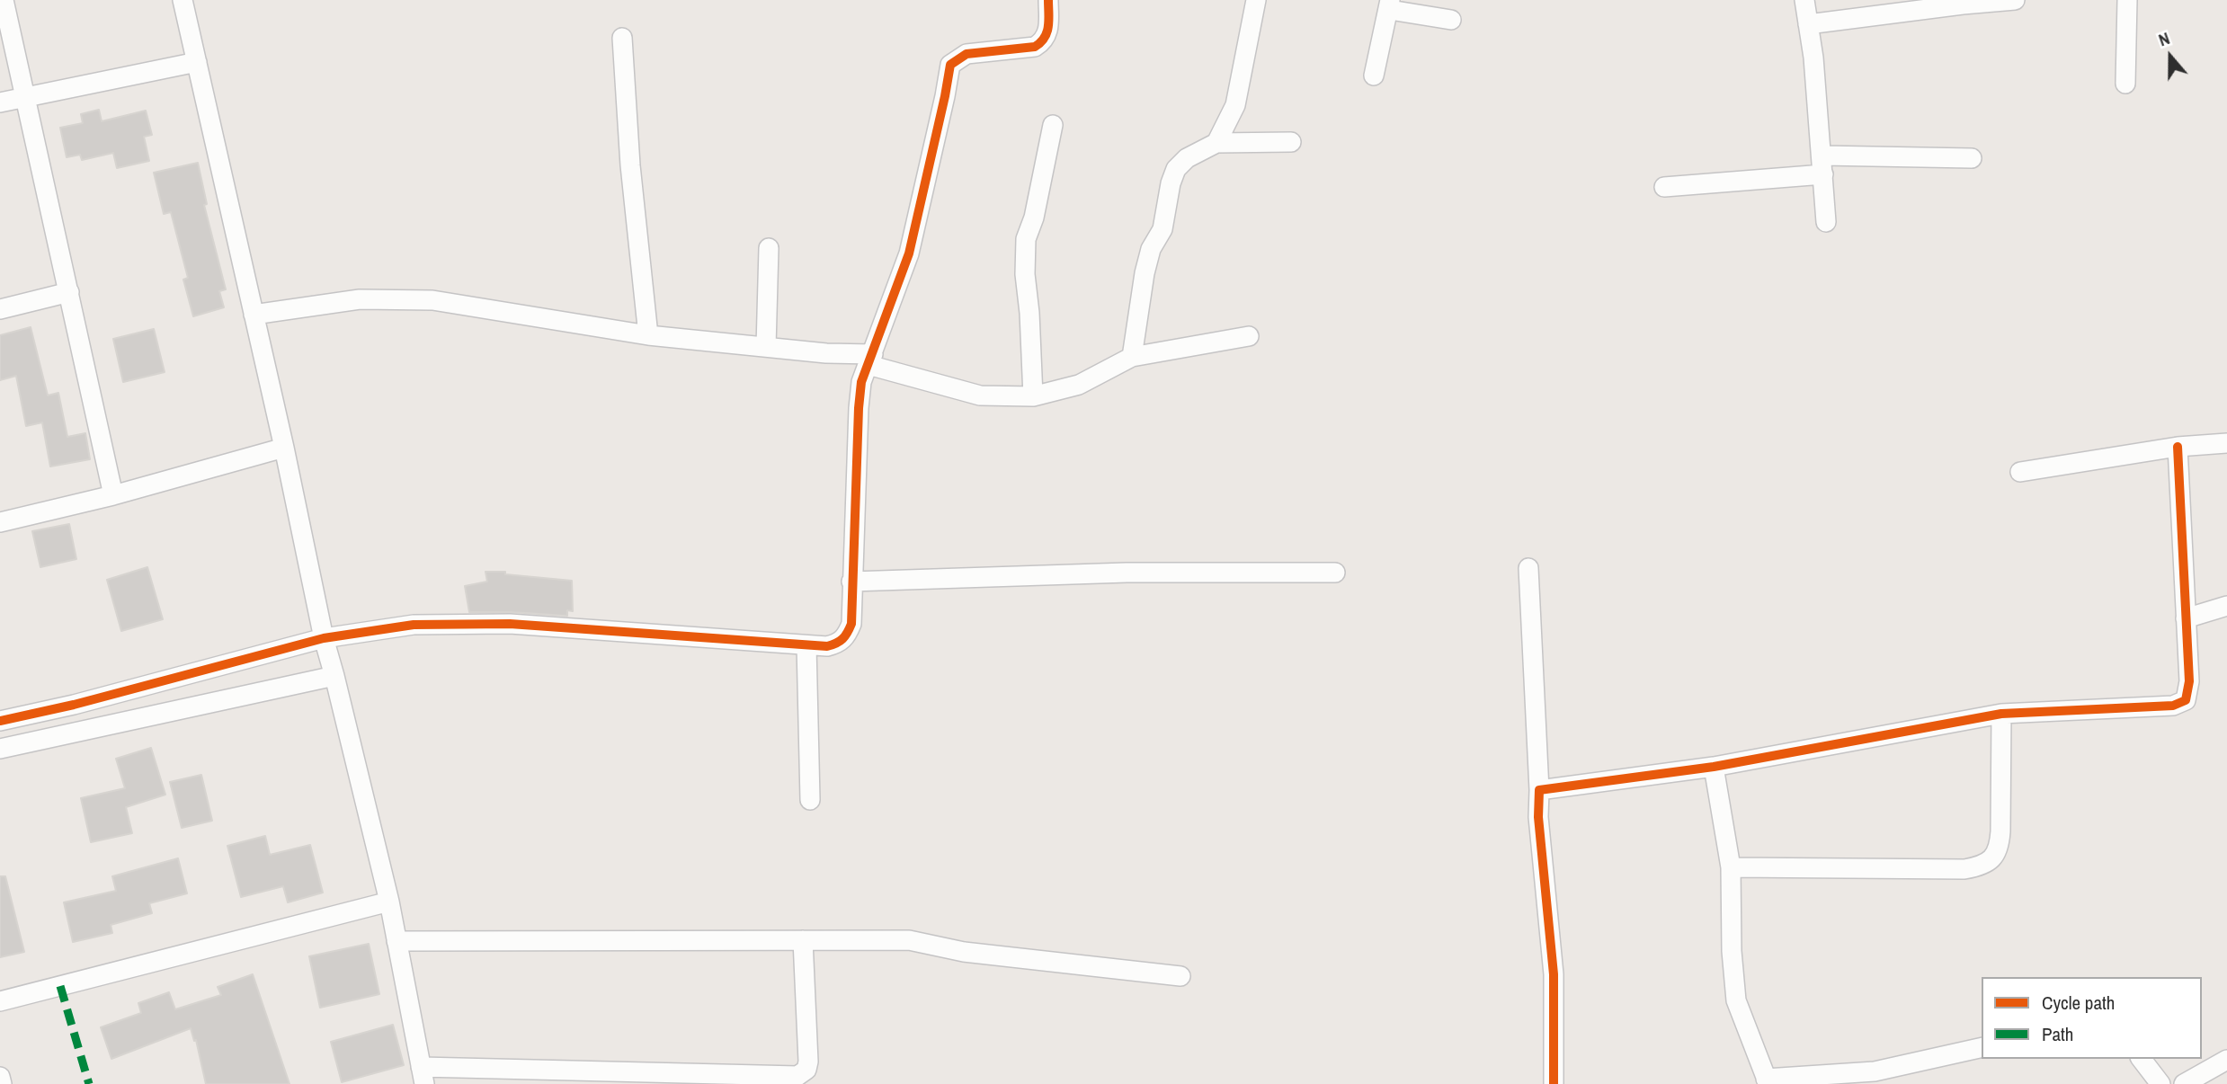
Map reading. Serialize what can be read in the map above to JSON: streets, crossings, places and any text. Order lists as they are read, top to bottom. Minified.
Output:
{"legend":["Cycle path","Path"],"north":"top"}
